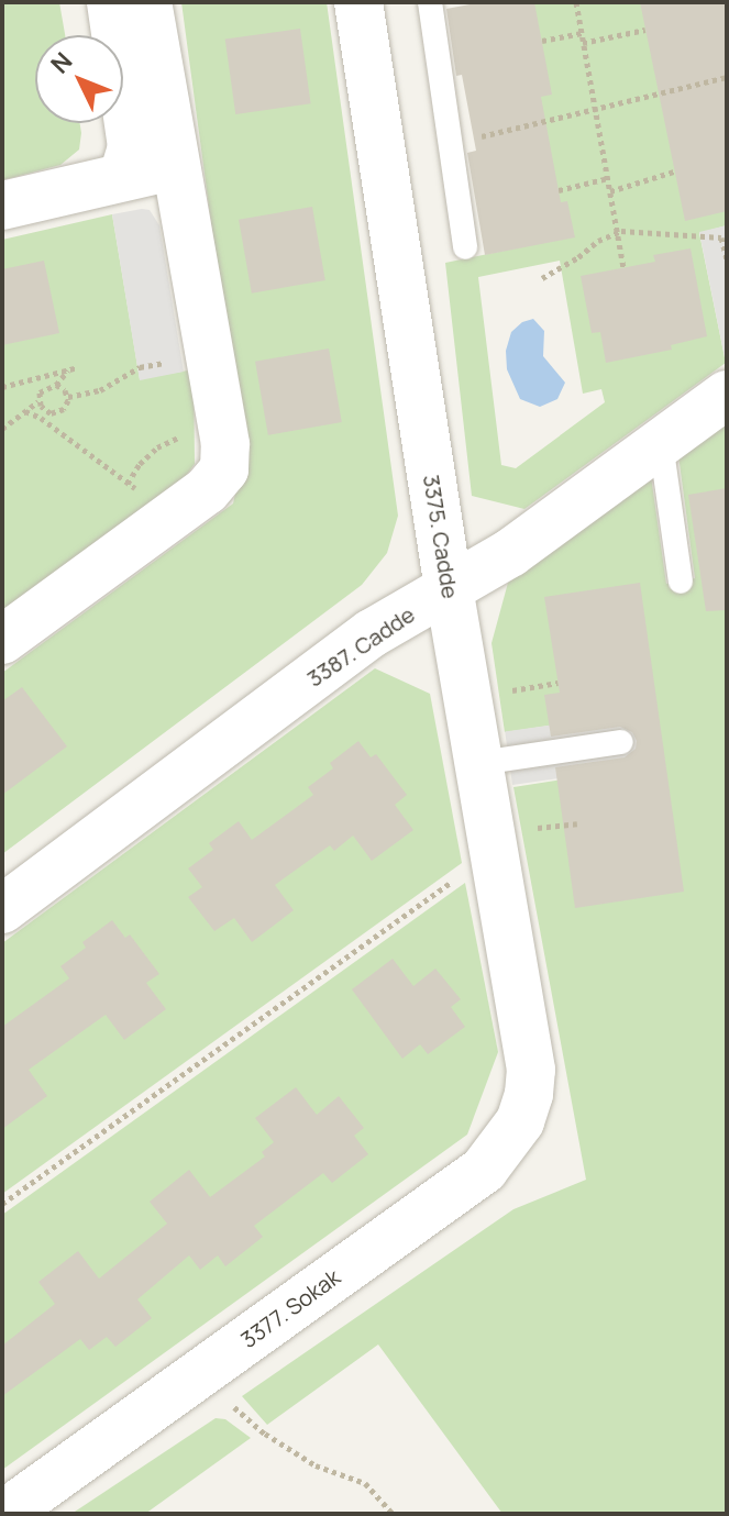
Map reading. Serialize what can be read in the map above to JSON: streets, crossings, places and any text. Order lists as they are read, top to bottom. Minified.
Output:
{"streets":{"street":["3375. Cadde","3387. Cadde","3377. Sokak"]},"crossings":[["3375. Cadde","3387. Cadde"],["3375. Cadde","3377. Sokak"]],"north":"top left"}
